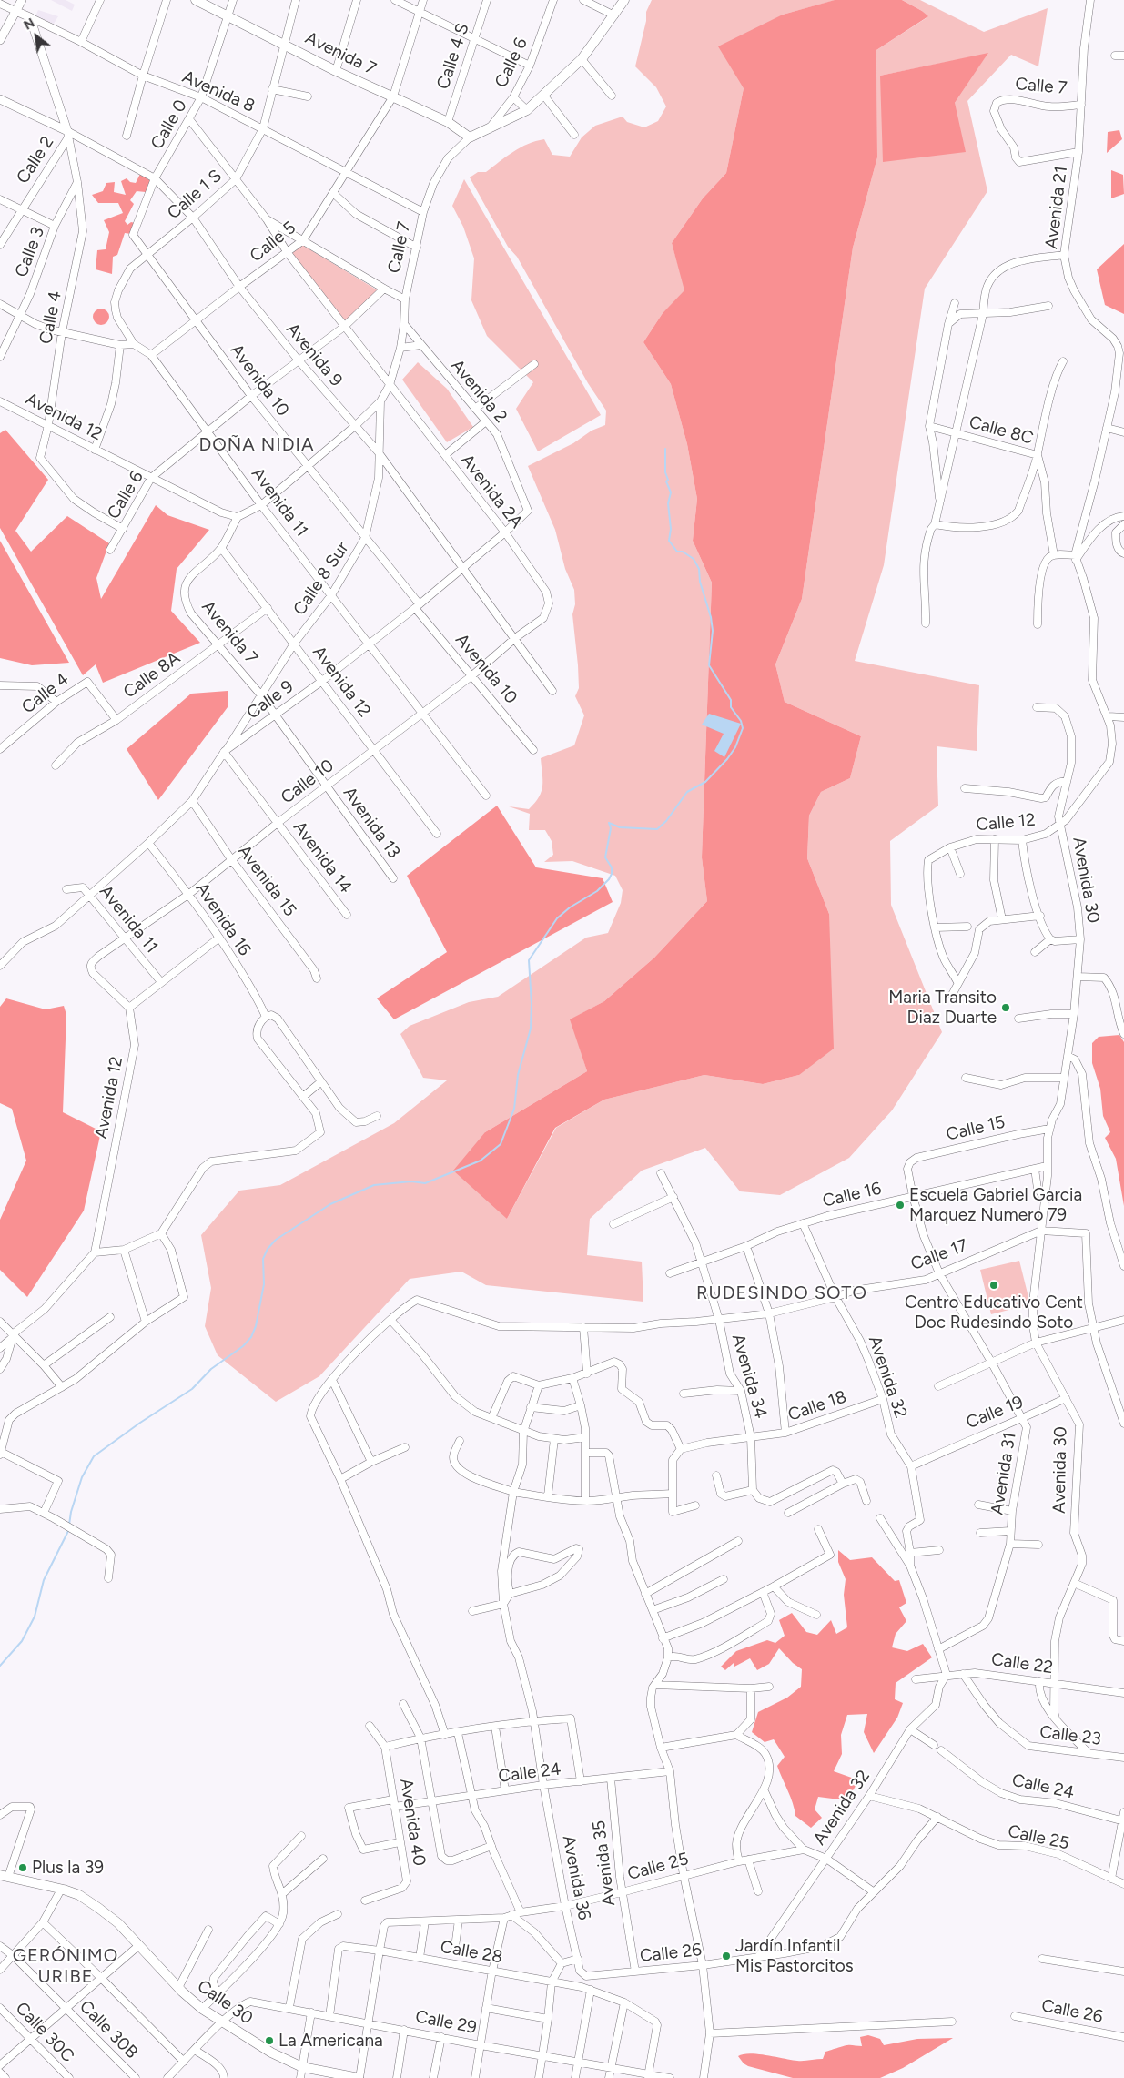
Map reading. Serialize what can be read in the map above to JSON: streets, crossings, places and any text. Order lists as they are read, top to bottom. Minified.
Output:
{"streets":{"main road":["Avenida 7","Calle 7","Calle 30"],"street":["Calle 4 S","Calle 6","Avenida 8","Calle 0","Calle 2","Calle 1 S","Avenida 21","Calle 5","Calle 3","Calle 4","Avenida 9","Avenida 10","Avenida 2","Avenida 12","Calle 8C","Avenida 2A","Avenida 11","Calle 8 Sur","Calle 8A","Calle 9","Calle 10","Avenida 13","Calle 12","Avenida 14","Avenida 30","Avenida 15","Avenida 16","Calle 15","Calle 16","Calle 17","Avenida 34","Avenida 32","Calle 18","Calle 19","Avenida 31","Calle 22","Calle 23","Calle 24","Avenida 40","Calle 25","Avenida 35","Avenida 36","Calle 28","Calle 26","Calle 29","Calle 30B","Calle 30C"]},"crossings":[["Avenida 7","Calle 4 S"],["Avenida 7","Calle 7"],["Avenida 7","Calle 0"],["Avenida 7","Calle 1 S"],["Avenida 7","Calle 5"],["Avenida 7","Avenida 12"],["Avenida 7","Calle 8 Sur"],["Avenida 7","Calle 8A"],["Avenida 7","Avenida 13"],["Calle 6","Calle 7"],["Calle 6","Calle 4"],["Calle 6","Avenida 9"],["Calle 6","Avenida 10"],["Calle 6","Avenida 12"],["Calle 6","Avenida 11"],["Calle 7","Avenida 8"],["Calle 7","Avenida 21"],["Calle 7","Avenida 9"],["Calle 7","Avenida 10"],["Calle 7","Avenida 2"],["Calle 7","Avenida 12"],["Calle 7","Avenida 2A"],["Calle 7","Avenida 11"],["Calle 7","Calle 8 Sur"],["Avenida 8","Calle 0"],["Avenida 8","Calle 1 S"],["Avenida 8","Calle 5"],["Calle 0","Avenida 9"],["Calle 0","Avenida 10"],["Calle 2","Calle 4"],["Calle 2","Avenida 9"],["Calle 1 S","Avenida 9"],["Calle 1 S","Avenida 10"],["Calle 1 S","Avenida 11"],["Avenida 21","Avenida 30"],["Calle 5","Avenida 9"],["Calle 5","Avenida 10"],["Calle 5","Avenida 11"],["Calle 3","Calle 4"],["Calle 4","Avenida 9"],["Calle 4","Avenida 12"],["Calle 4","Calle 8A"],["Avenida 9","Calle 8 Sur"],["Avenida 9","Calle 9"],["Avenida 9","Calle 10"],["Avenida 10","Calle 8 Sur"],["Avenida 10","Calle 9"],["Avenida 10","Calle 10"],["Avenida 2","Calle 9"],["Avenida 12","Calle 8 Sur"],["Avenida 12","Calle 8A"],["Avenida 12","Calle 9"],["Avenida 12","Calle 10"],["Avenida 2A","Calle 9"],["Avenida 2A","Calle 10"],["Avenida 11","Calle 8 Sur"],["Avenida 11","Calle 9"],["Avenida 11","Calle 10"],["Calle 8 Sur","Calle 9"],["Calle 8 Sur","Avenida 13"],["Calle 8 Sur","Avenida 14"],["Calle 9","Avenida 13"],["Calle 9","Avenida 14"],["Calle 9","Avenida 15"],["Calle 9","Avenida 16"],["Calle 10","Avenida 13"],["Calle 10","Avenida 14"],["Calle 10","Avenida 15"],["Calle 10","Avenida 16"],["Calle 12","Avenida 30"],["Avenida 30","Calle 15"],["Avenida 30","Calle 16"],["Avenida 30","Calle 17"],["Avenida 30","Calle 19"],["Avenida 30","Calle 22"],["Calle 15","Avenida 31"],["Calle 16","Avenida 34"],["Calle 16","Avenida 32"],["Calle 16","Avenida 31"],["Calle 17","Avenida 34"],["Calle 17","Avenida 32"],["Calle 17","Avenida 31"],["Avenida 34","Calle 18"],["Avenida 32","Calle 18"],["Avenida 32","Calle 19"],["Avenida 32","Calle 22"],["Avenida 32","Calle 25"],["Avenida 32","Calle 26"],["Calle 19","Avenida 31"],["Calle 22","Calle 23"],["Calle 24","Avenida 40"],["Calle 24","Avenida 35"],["Calle 24","Avenida 36"],["Calle 25","Avenida 35"],["Calle 25","Avenida 36"],["Avenida 35","Calle 26"],["Avenida 36","Calle 26"],["Calle 28","Calle 29"],["Calle 30","Calle 29"]],"districts":["DOÑA NIDIA","RUDESINDO SOTO","GERÓNIMO URIBE"],"places":["Maria Transito Diaz Duarte","Escuela Gabriel Garcia Marquez Numero 79","Centro Educativo Cent Doc Rudesindo Soto","Plus la 39","Jardín Infantil Mis Pastorcitos","La Americana"],"north":"top left"}
